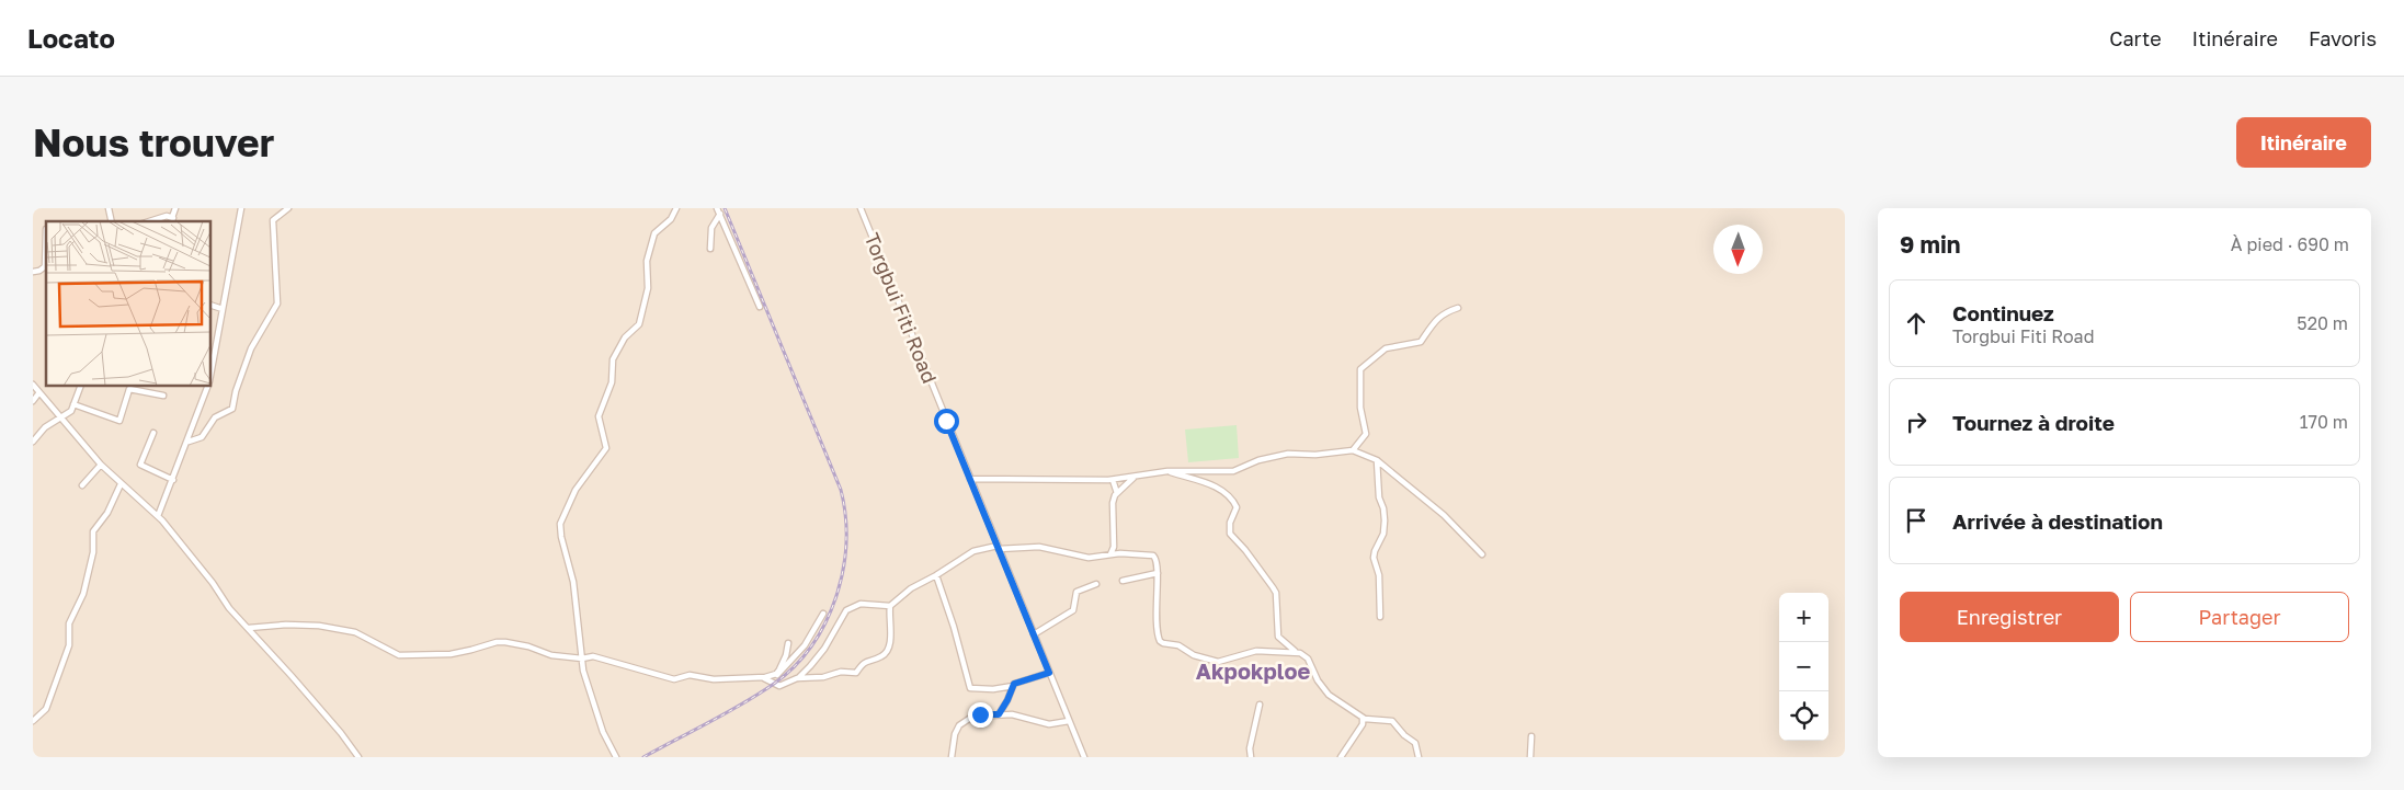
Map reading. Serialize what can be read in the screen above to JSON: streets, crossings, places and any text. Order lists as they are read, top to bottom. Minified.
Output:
{"streets":{"street":["Torgbui Fiti Road"]},"districts":["Akpokploe"],"north":"bottom","page":{"header":"Locato","nav":["Carte","Itinéraire","Favoris"],"buttons":["Itinéraire",["Enregistrer","Partager"]],"title":"Nous trouver","heading":["9 min","À pied · 690 m"],"list":[["Continuez","Torgbui Fiti Road","520 m"],["Tournez à droite","170 m"],"Arrivée à destination"],"map_buttons":["+","−"]}}
